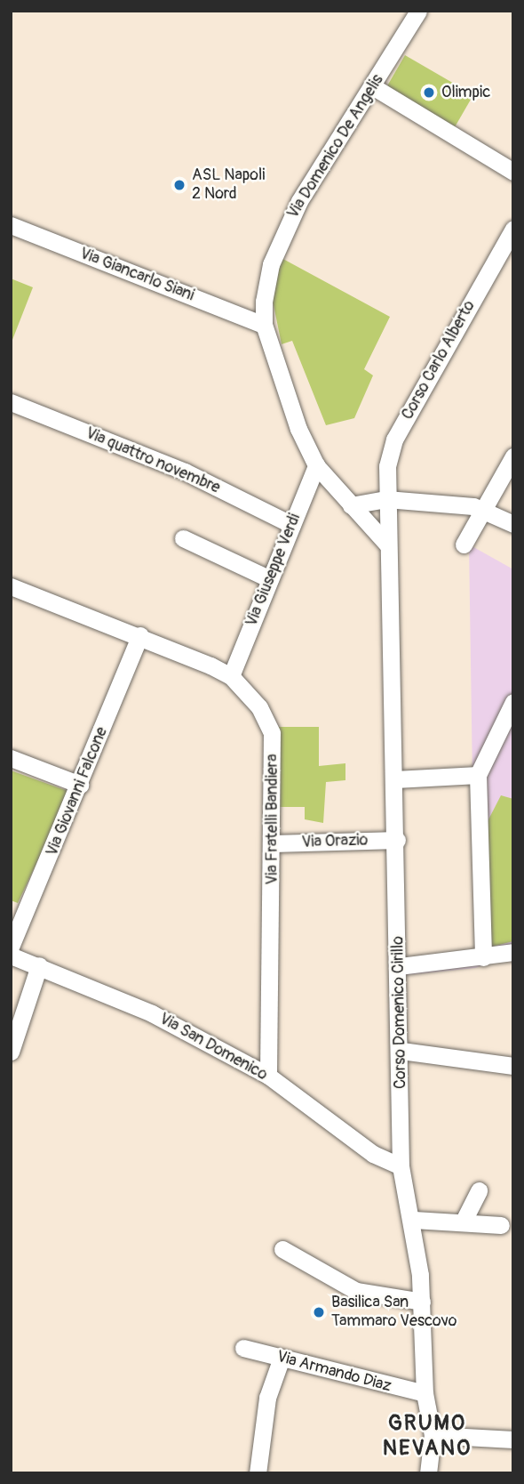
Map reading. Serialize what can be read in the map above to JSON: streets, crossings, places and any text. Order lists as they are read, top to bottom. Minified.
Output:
{"streets":{"street":["Via Domenico De Angelis","Via Giancarlo Siani","Corso Carlo Alberto","Via quattro novembre","Via Giuseppe Verdi","Via Giovanni Falcone","Via Fratelli Bandiera","Via Orazio","Corso Domenico Cirillo","Via San Domenico","Via Armando Diaz"]},"crossings":[["Via Domenico De Angelis","Via Giancarlo Siani"],["Via Domenico De Angelis","Via Giuseppe Verdi"],["Corso Carlo Alberto","Corso Domenico Cirillo"],["Via quattro novembre","Via Giuseppe Verdi"],["Via Giuseppe Verdi","Via Fratelli Bandiera"],["Via Giovanni Falcone","Via Fratelli Bandiera"],["Via Fratelli Bandiera","Via Orazio"],["Via Fratelli Bandiera","Via San Domenico"],["Via Orazio","Corso Domenico Cirillo"],["Corso Domenico Cirillo","Via San Domenico"],["Corso Domenico Cirillo","Via Armando Diaz"]],"districts":["GRUMO NEVANO"],"places":["Olimpic","ASL Napoli 2 Nord","Basilica San Tammaro Vescovo"]}
